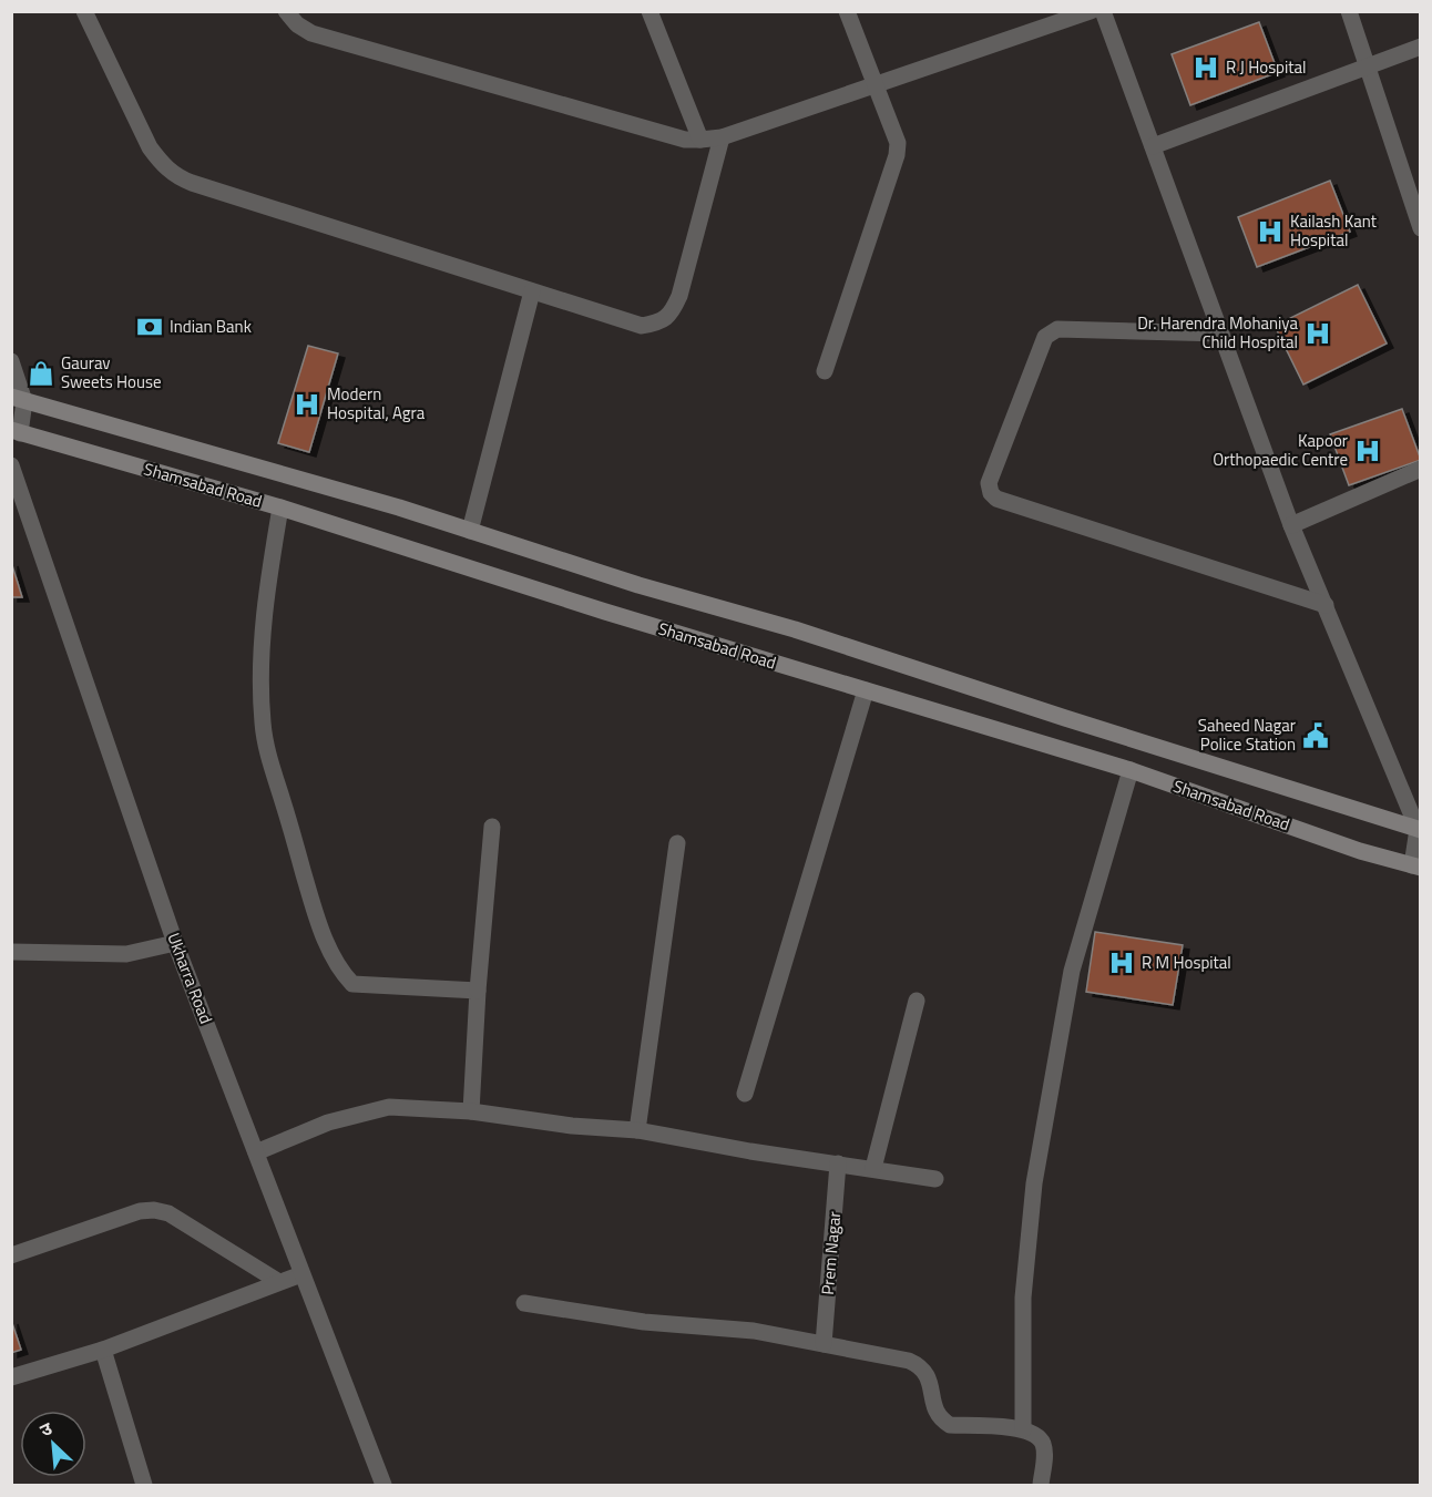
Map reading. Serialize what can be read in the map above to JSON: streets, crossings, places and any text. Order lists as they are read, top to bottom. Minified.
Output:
{"streets":{"main road":["Shamsabad Road"],"street":["Ukharra Road","Prem Nagar"]},"places":{"hospital":["R J Hospital","Kailash Kant Hospital","Dr. Harendra Mohaniya Child Hospital","Modern Hospital, Agra","Kapoor Orthopaedic Centre","R M Hospital"],"bank":["Indian Bank"],"shop":["Gaurav Sweets House"],"public building":["Saheed Nagar Police Station"]},"north":"top left"}
